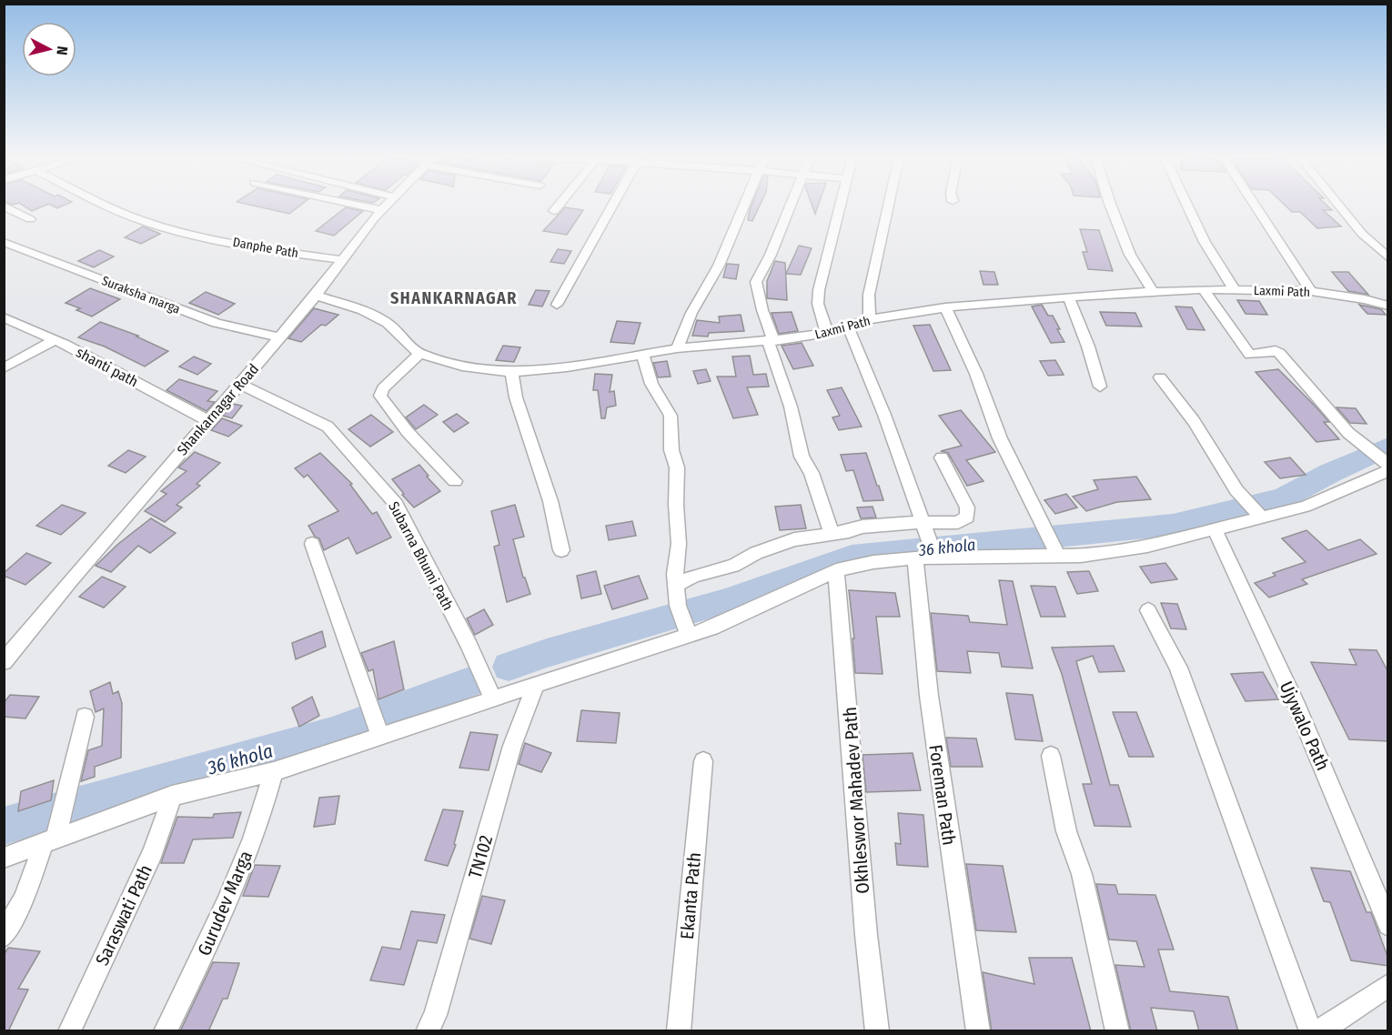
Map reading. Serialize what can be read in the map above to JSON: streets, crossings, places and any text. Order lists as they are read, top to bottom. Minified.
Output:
{"streets":{"street":["Danphe Path","Laxmi Path","Suraksha marga","shanti path","Shankarnagar Road","Subarna Bhumi Path","Ujywalo Path","Foreman Path","Okhleswor Mahadev Path","TN102","Ekanta Path","Gurudev Marga","Saraswati Path"]},"crossings":[["Danphe Path","Shankarnagar Road"],["Laxmi Path","Shankarnagar Road"],["Suraksha marga","Shankarnagar Road"],["shanti path","Shankarnagar Road"],["Shankarnagar Road","Subarna Bhumi Path"]],"districts":["SHANKARNAGAR"],"water":["36 khola"],"north":"right"}
